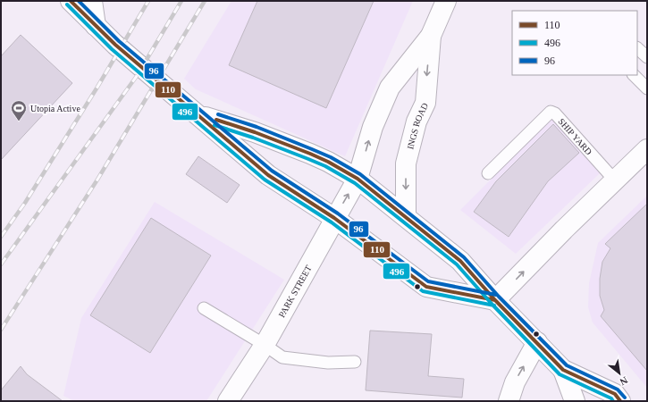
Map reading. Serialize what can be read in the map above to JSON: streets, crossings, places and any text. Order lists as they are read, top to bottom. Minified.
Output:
{"streets":{"main road":["INGS ROAD","PARK STREET"],"lane":["SHIP YARD"]},"crossings":[["INGS ROAD","PARK STREET"]],"places":{"sports":["Utopia Active"]},"lines":["transit line 110","transit line 96","transit line 496"],"legend":["110","496","96"],"north":"bottom right"}
